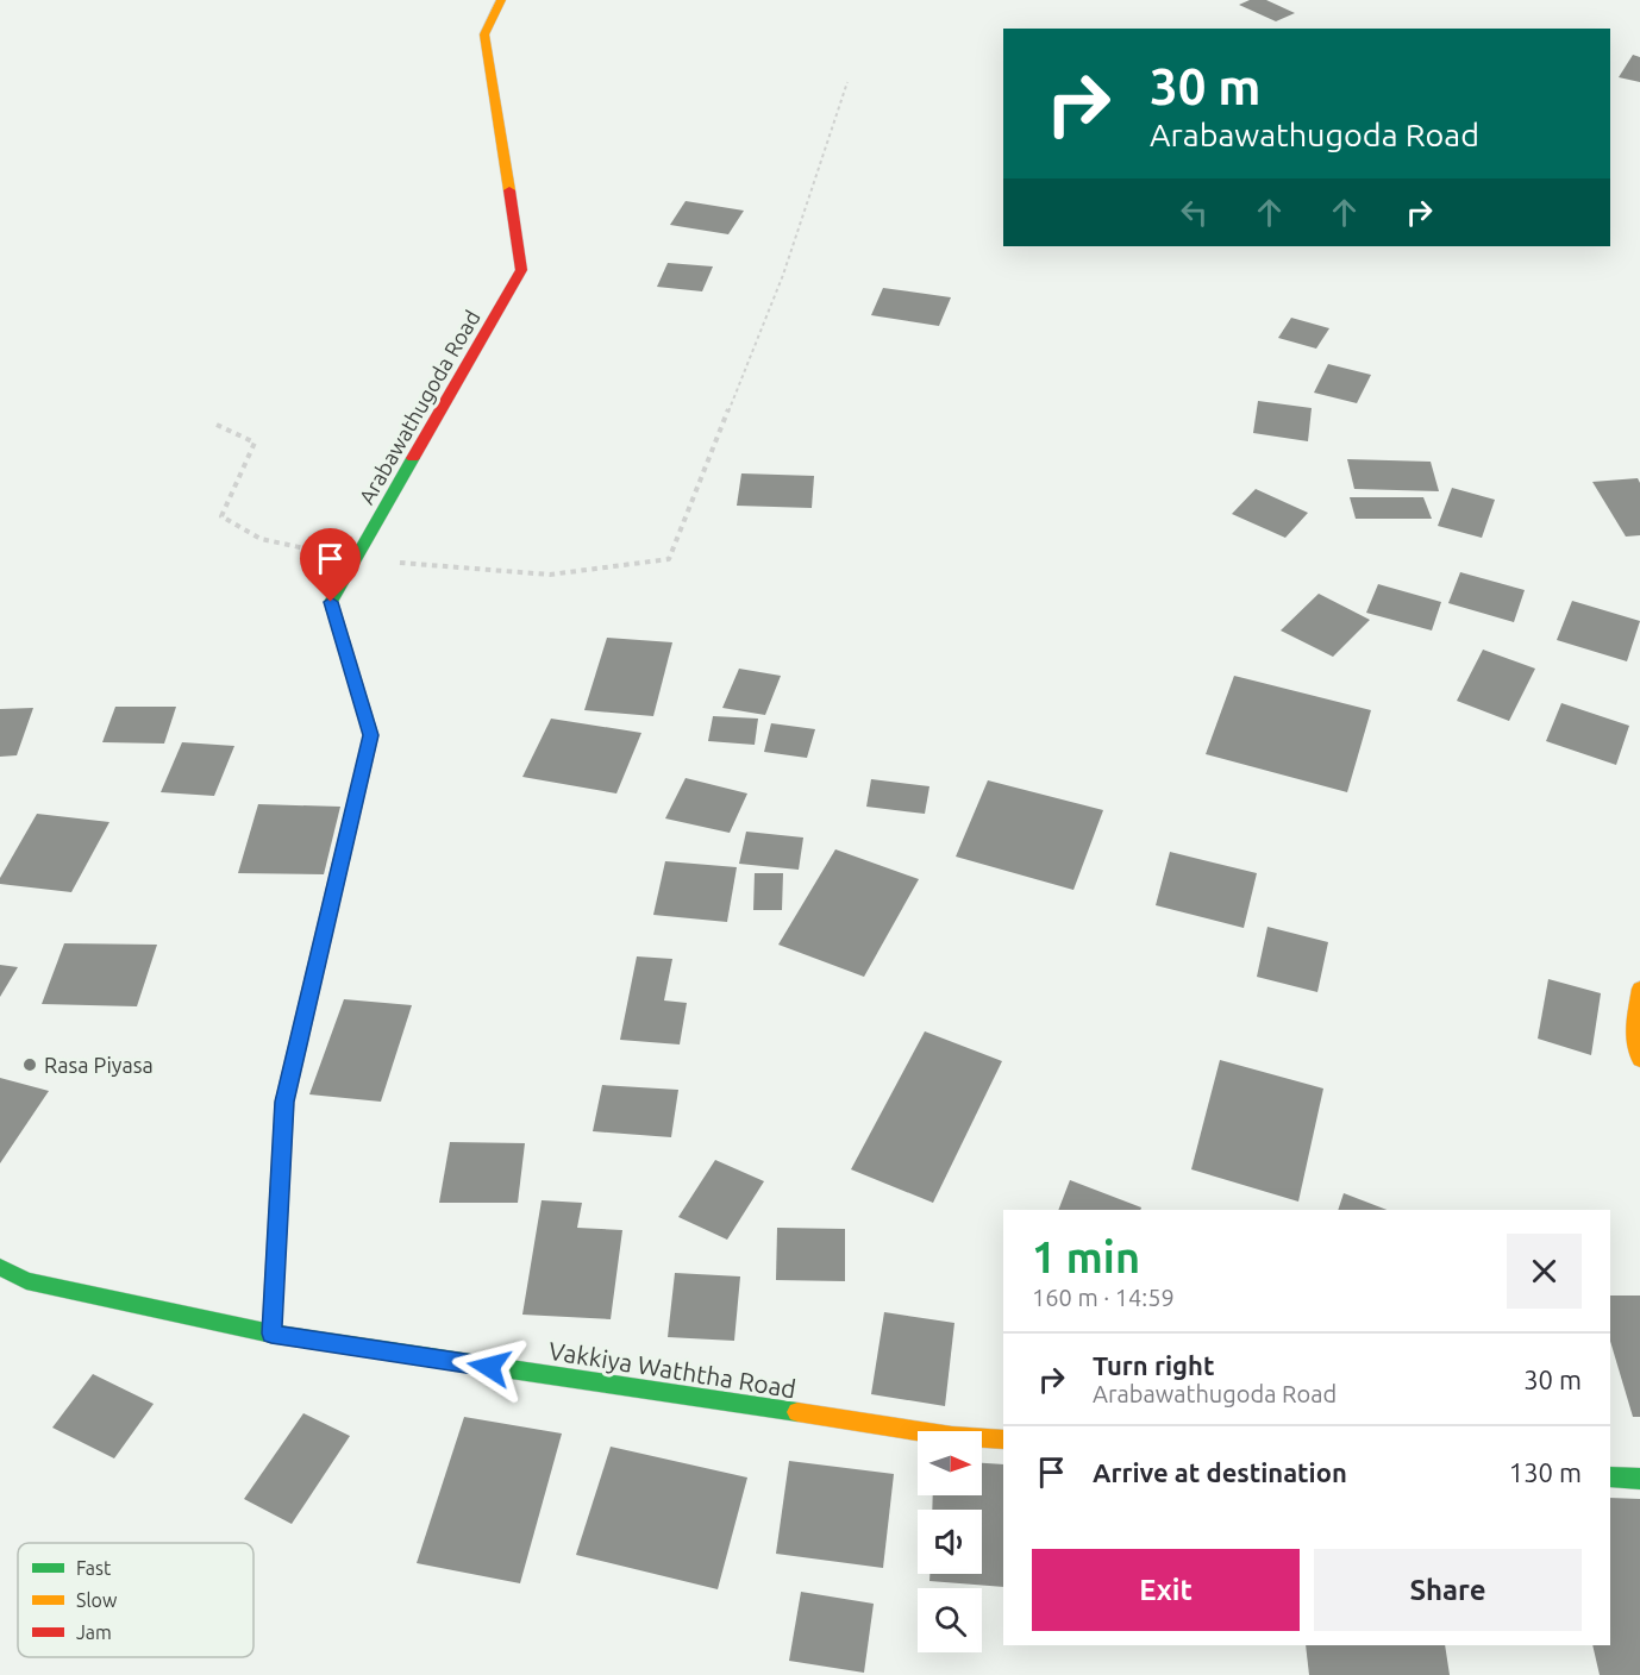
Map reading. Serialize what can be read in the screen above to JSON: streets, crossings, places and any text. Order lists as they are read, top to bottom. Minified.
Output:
{"streets":{"street":["Arabawathugoda Road","Vakkiya Waththa Road"]},"crossings":[["Arabawathugoda Road","Vakkiya Waththa Road"]],"places":["Rasa Piyasa"],"legend":["Fast","Slow","Jam"],"north":"right","page":{"turn":["30 m","Arabawathugoda Road"],"heading":["1 min","160 m · 14:59"],"list":[{"name":"Turn right","note":"Arabawathugoda Road","value":"30 m"},{"name":"Arrive at destination","value":"130 m"}],"buttons":["Exit","Share"]}}
